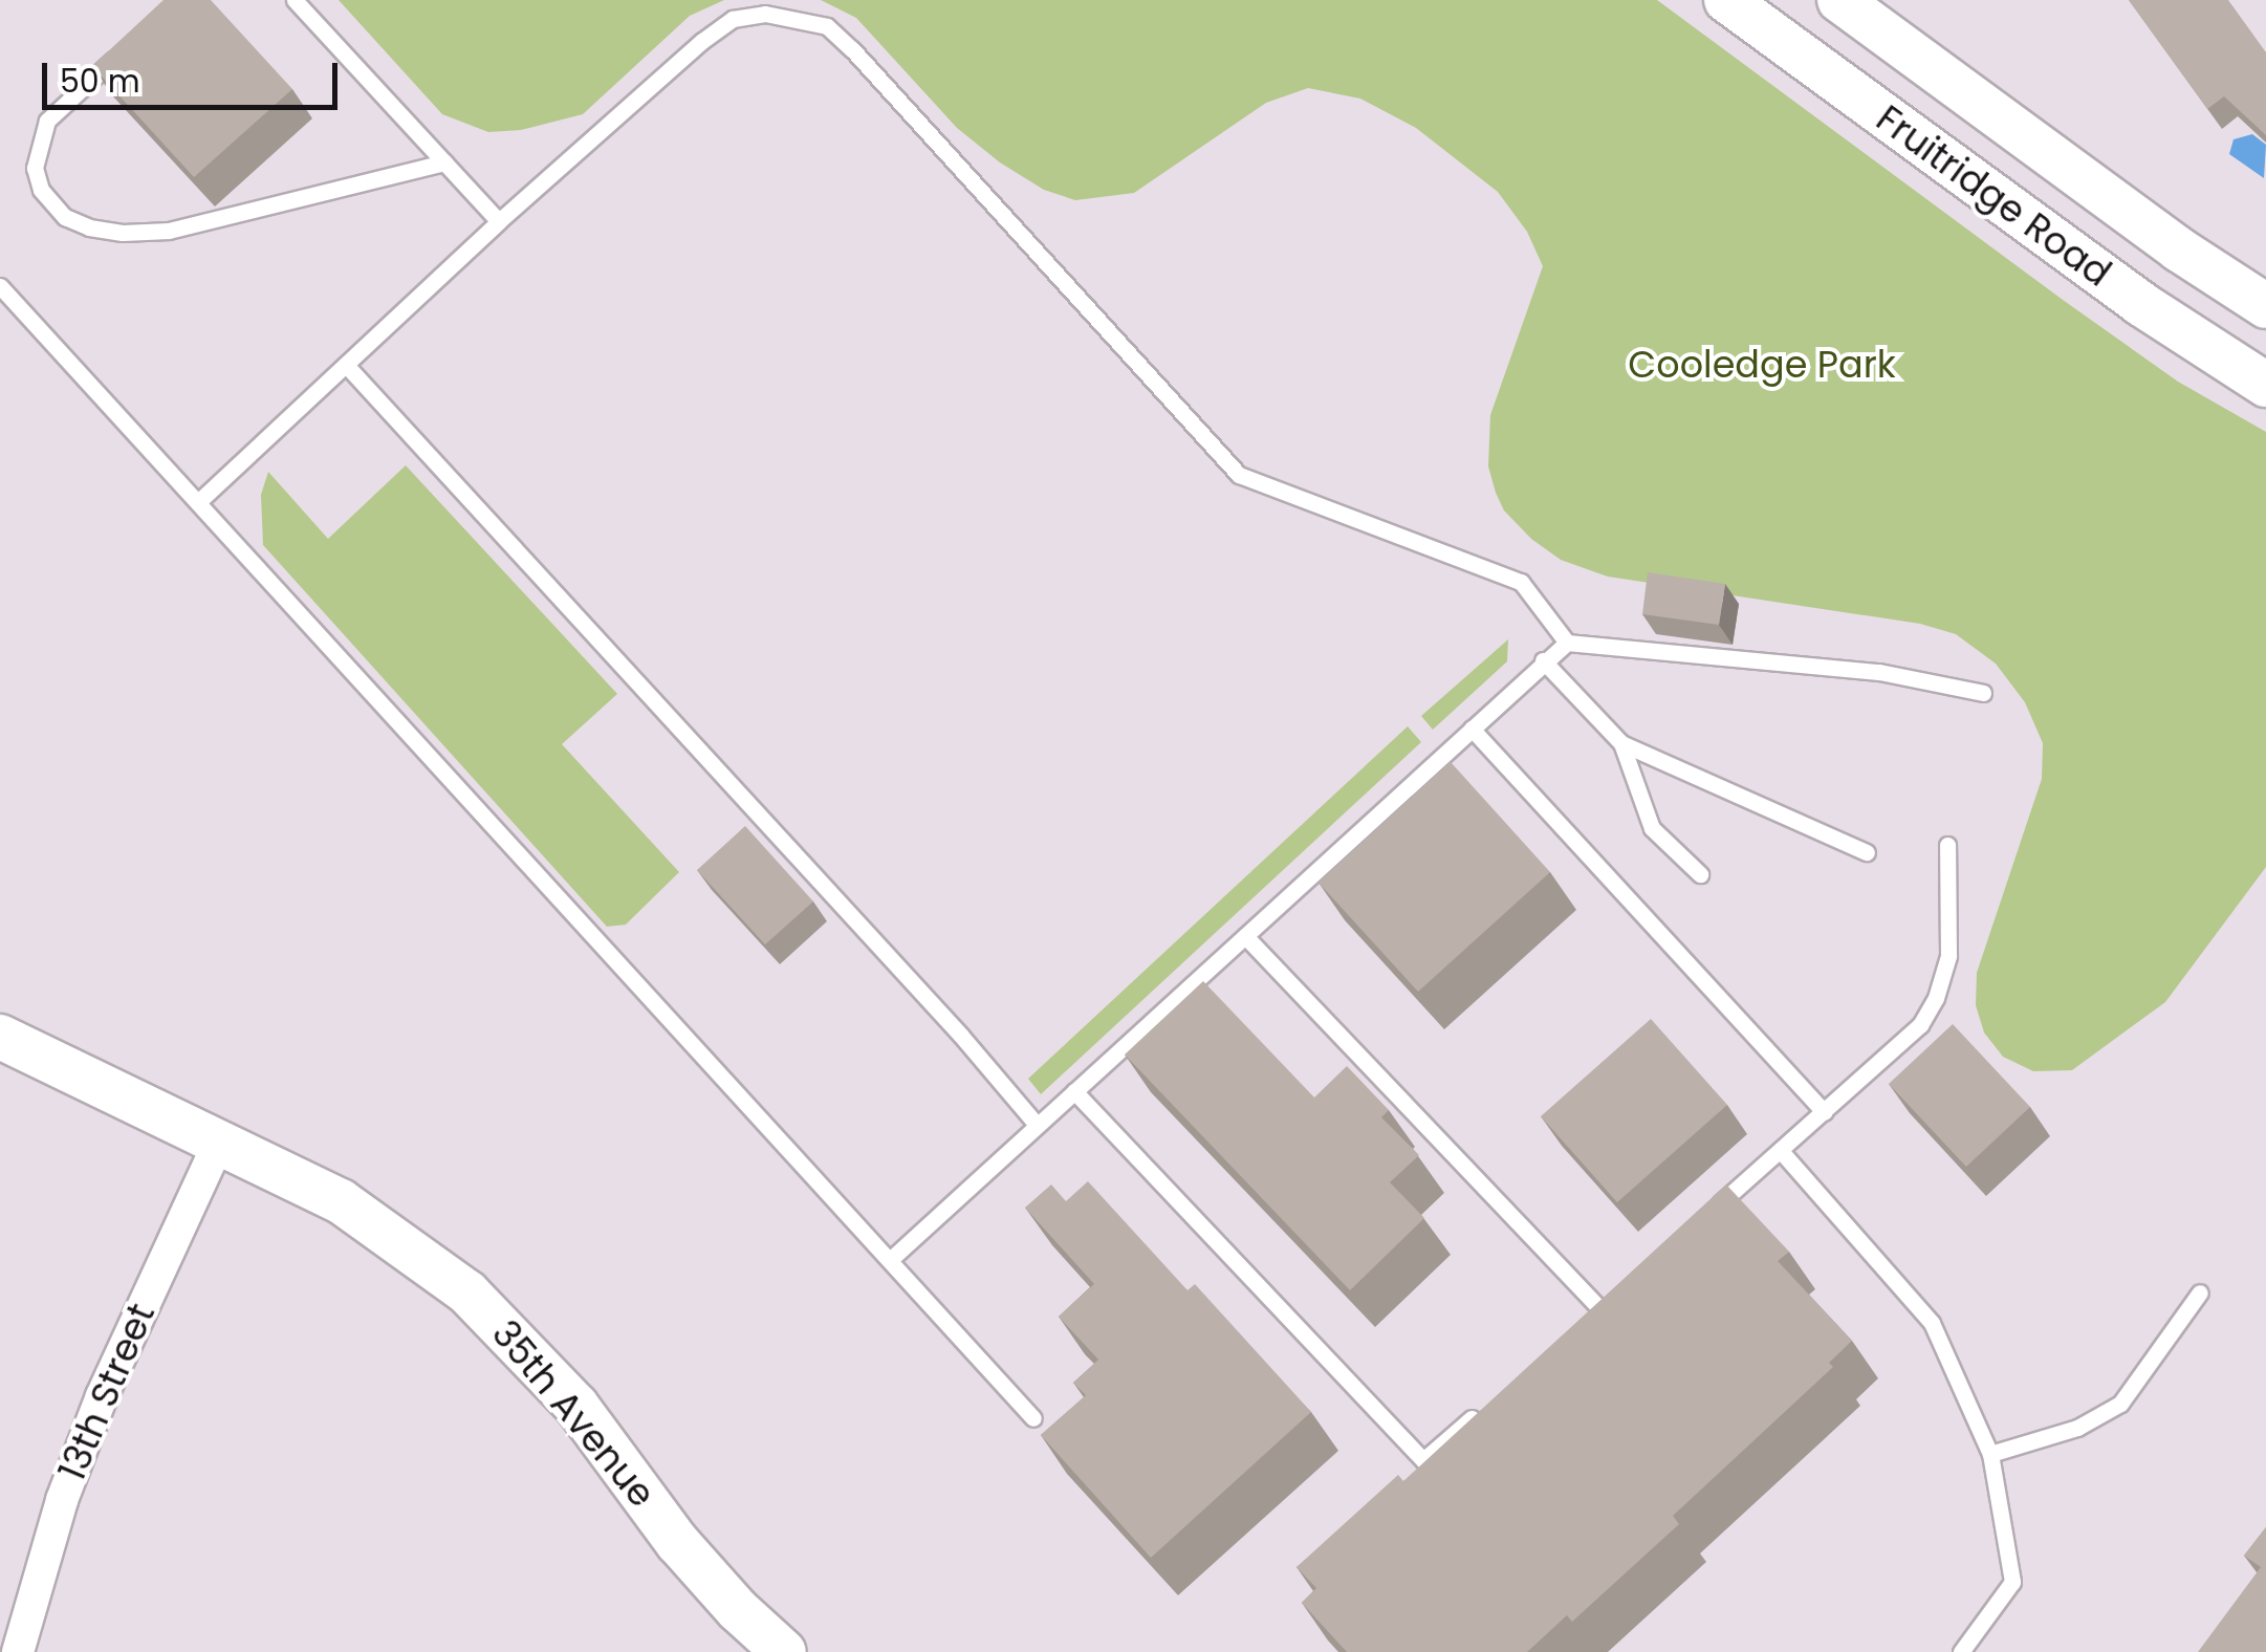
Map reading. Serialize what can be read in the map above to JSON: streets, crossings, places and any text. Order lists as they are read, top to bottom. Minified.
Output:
{"streets":{"main road":["Fruitridge Road","35th Avenue"],"street":["13th Street"]},"crossings":[["13th Street","35th Avenue"]],"parks":["Cooledge Park"],"scale_bar":"50 m"}
